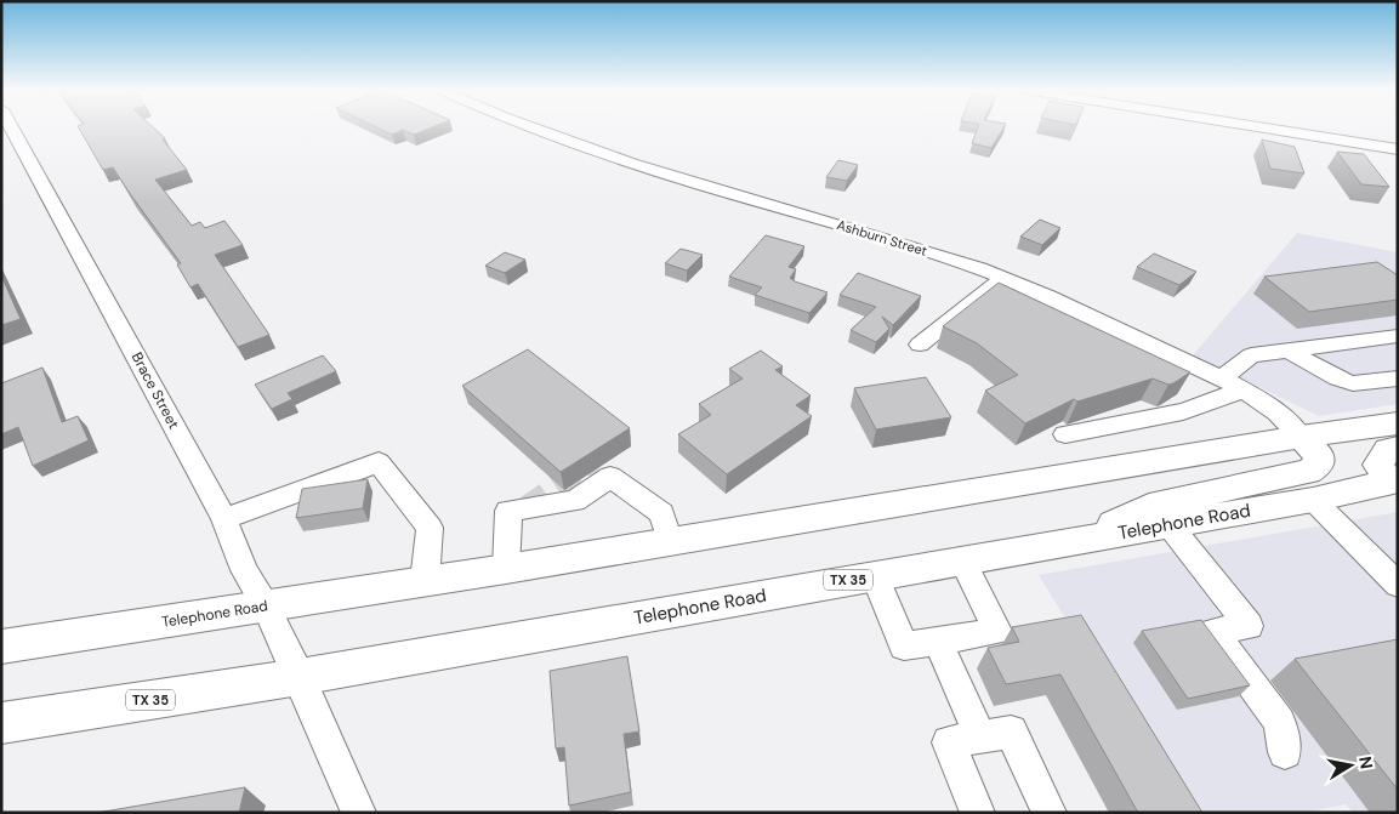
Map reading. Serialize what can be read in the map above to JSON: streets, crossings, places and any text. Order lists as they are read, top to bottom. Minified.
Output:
{"streets":{"main road":["Telephone Road","TX 35"],"street":["Ashburn Street","Brace Street"]},"crossings":[["Ashburn Street","Telephone Road"],["Brace Street","Telephone Road"]],"north":"right"}
